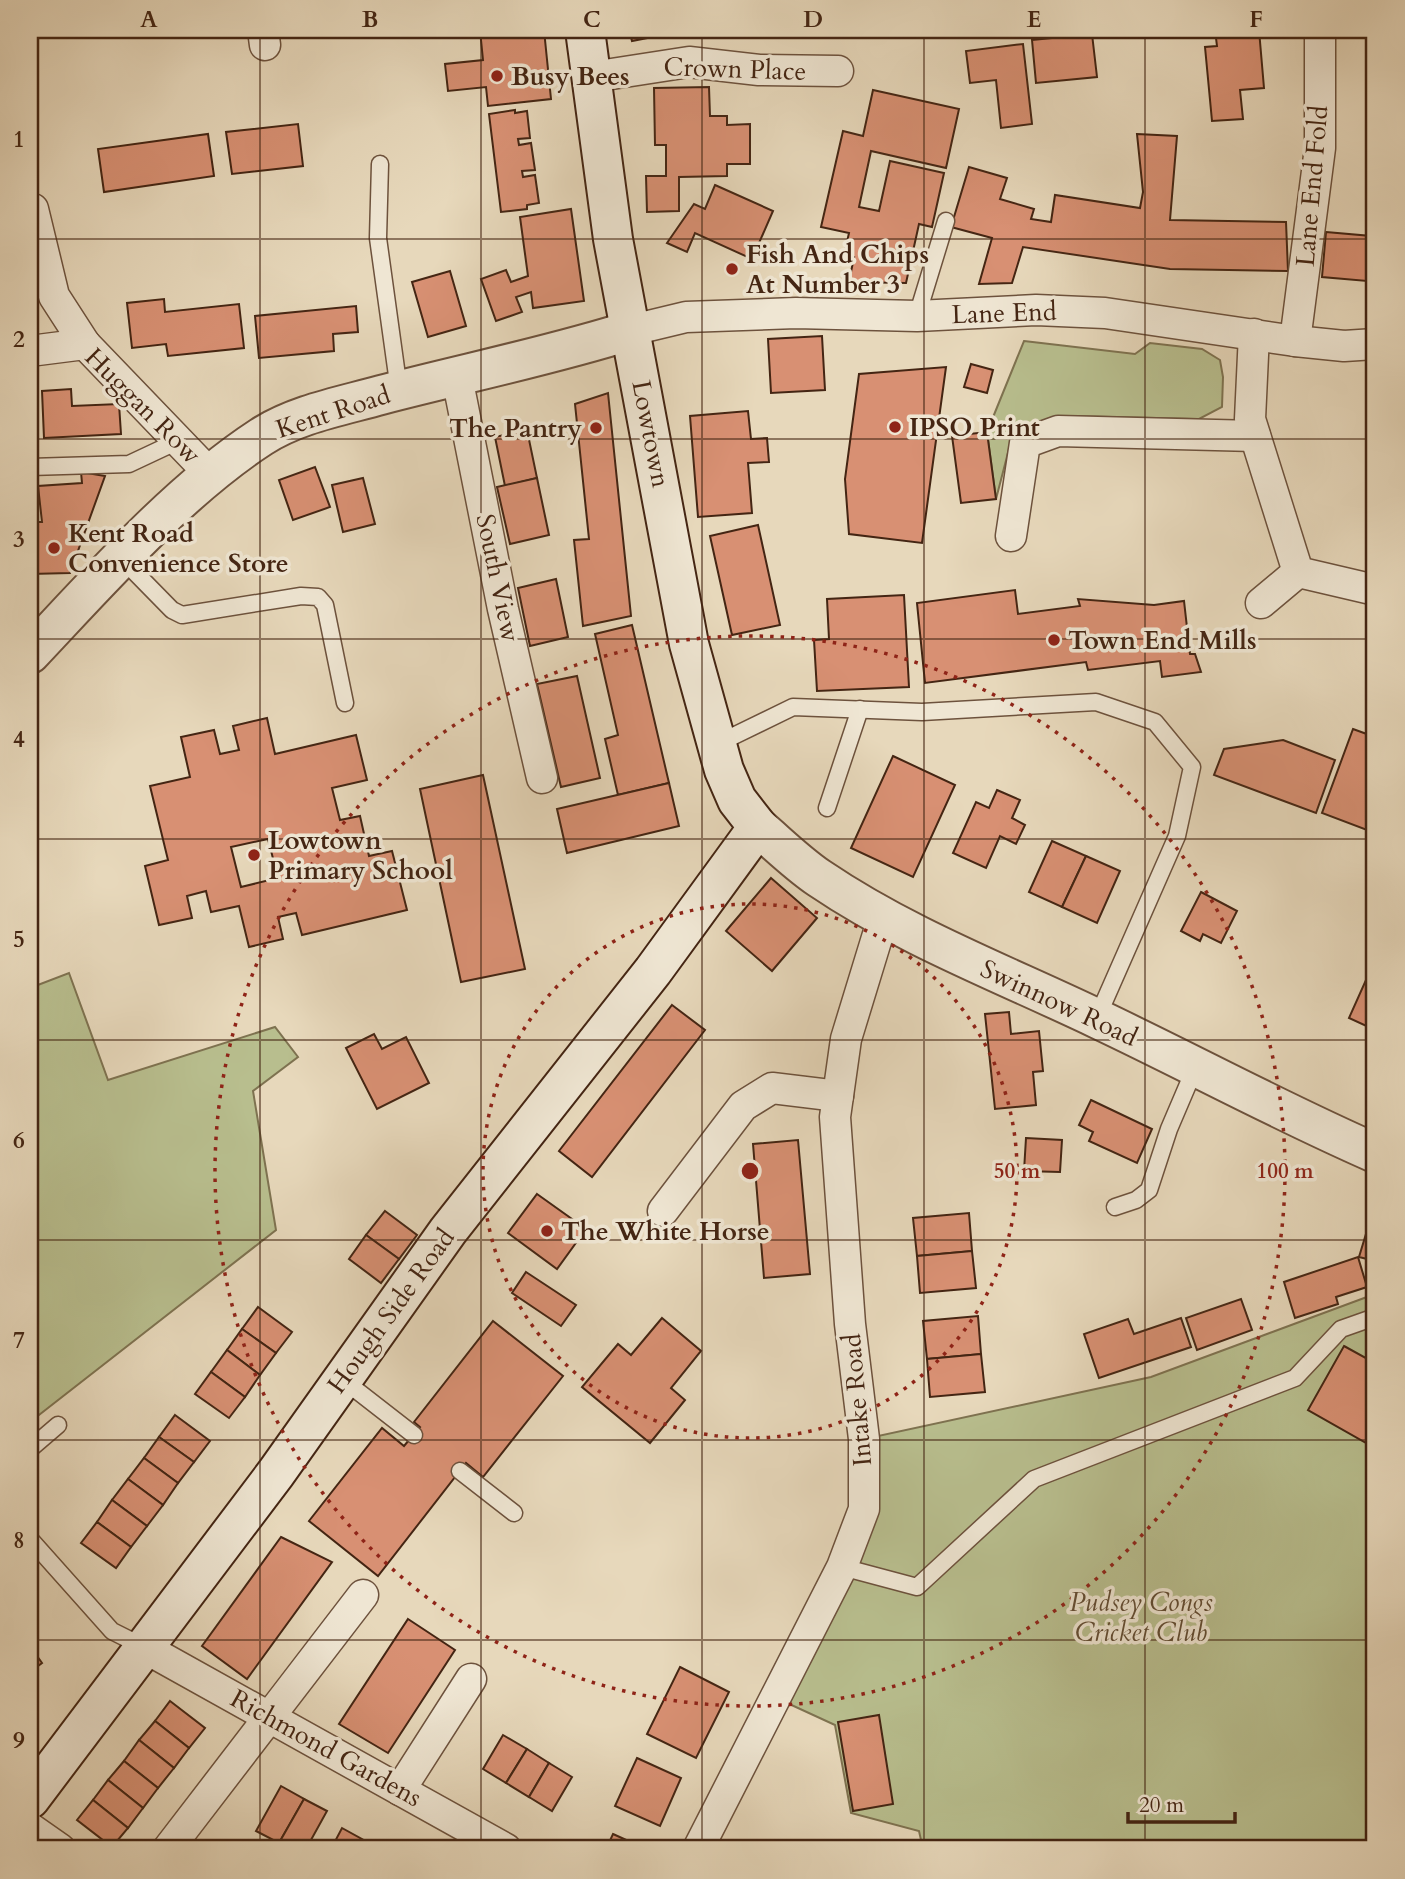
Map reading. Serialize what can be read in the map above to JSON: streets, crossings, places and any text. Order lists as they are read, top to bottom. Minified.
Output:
{"streets":{"main road":["Kent Road","Lowtown","Swinnow Road","Hough Side Road"],"street":["Crown Place","Lane End Fold","Lane End","Huggan Row","South View","Intake Road","Richmond Gardens"]},"crossings":[["Crown Place","Lowtown"],["Lane End Fold","Lane End"],["Lane End","Kent Road"],["Lane End","Lowtown"],["Huggan Row","Kent Road"],["Kent Road","Lowtown"],["Kent Road","South View"],["Lowtown","Swinnow Road"],["Lowtown","Hough Side Road"],["Swinnow Road","Hough Side Road"],["Swinnow Road","Intake Road"],["Hough Side Road","Richmond Gardens"]],"parks":["Pudsey Congs Cricket Club"],"places":["Busy Bees","Fish And Chips At Number 3","IPSO Print","The Pantry","Kent Road Convenience Store","Town End Mills","Lowtown Primary School","The White Horse"],"scale_bar":"20 m","grid":{"columns":["A","B","C","D","E","F"],"rows":["1","2","3","4","5","6","7","8","9"]},"rings":["50 m","100 m"]}
